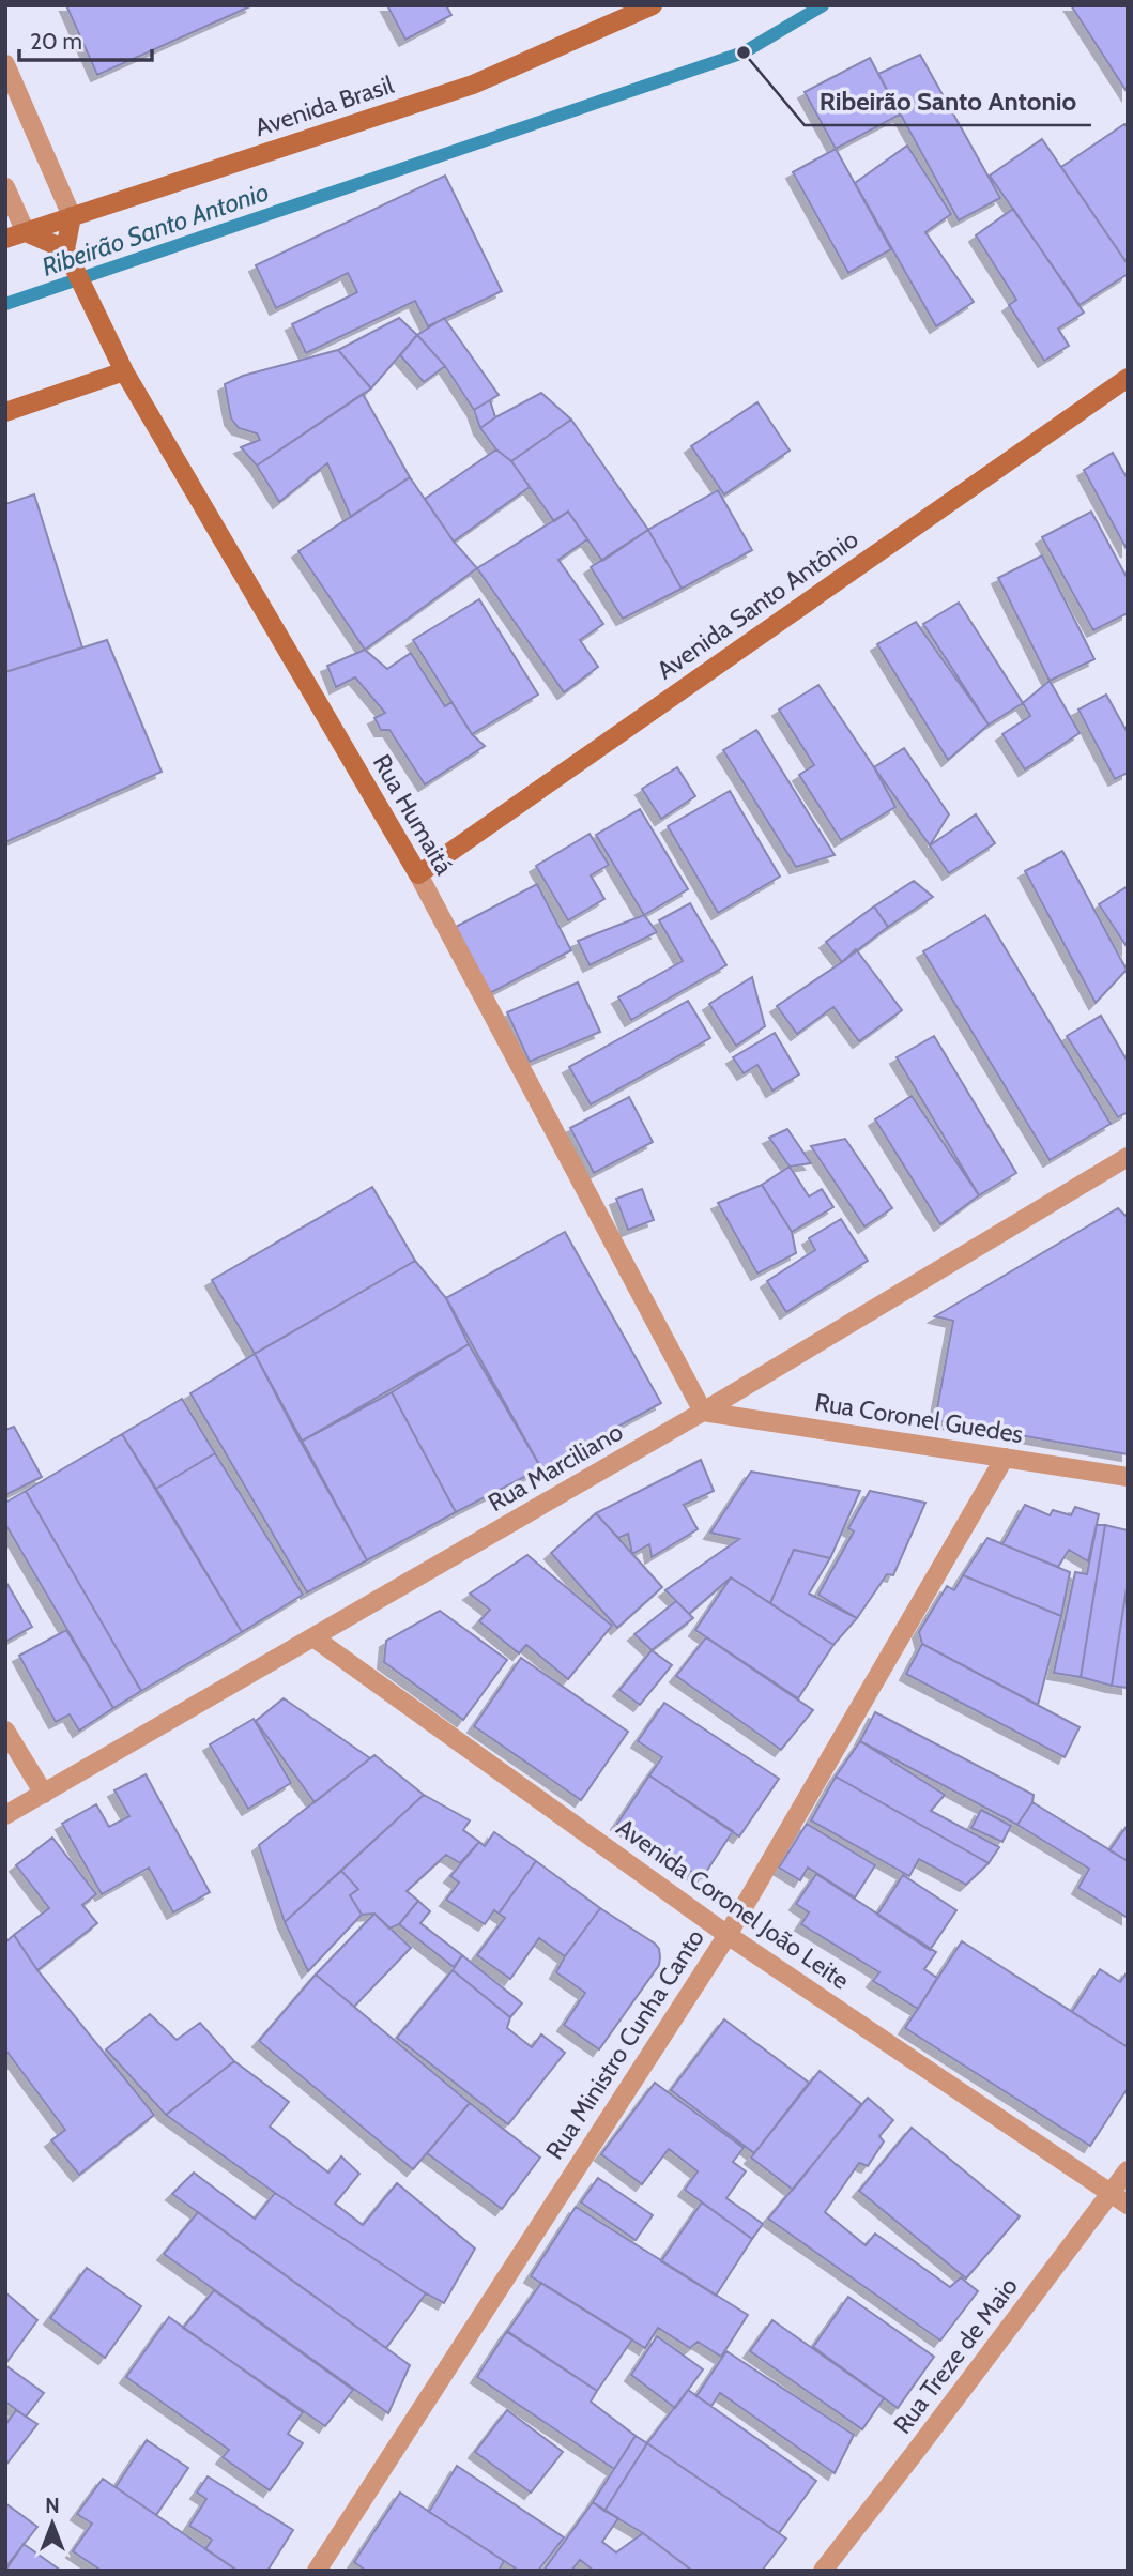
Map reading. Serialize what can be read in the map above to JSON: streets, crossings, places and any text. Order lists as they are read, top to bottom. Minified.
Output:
{"streets":{"main road":["Avenida Brasil","Avenida Santo Antônio","Rua Humaitá"],"street":["Rua Coronel Guedes","Rua Marciliano","Avenida Coronel João Leite","Rua Ministro Cunha Canto","Rua Treze de Maio"]},"crossings":[["Avenida Santo Antônio","Rua Humaitá"],["Rua Humaitá","Rua Coronel Guedes"],["Rua Humaitá","Rua Marciliano"],["Rua Coronel Guedes","Rua Marciliano"],["Rua Coronel Guedes","Rua Ministro Cunha Canto"],["Rua Marciliano","Avenida Coronel João Leite"],["Avenida Coronel João Leite","Rua Ministro Cunha Canto"],["Avenida Coronel João Leite","Rua Treze de Maio"]],"water":["Ribeirão Santo Antonio"],"places":["Ribeirão Santo Antonio"],"scale_bar":"20 m","north":"top"}
